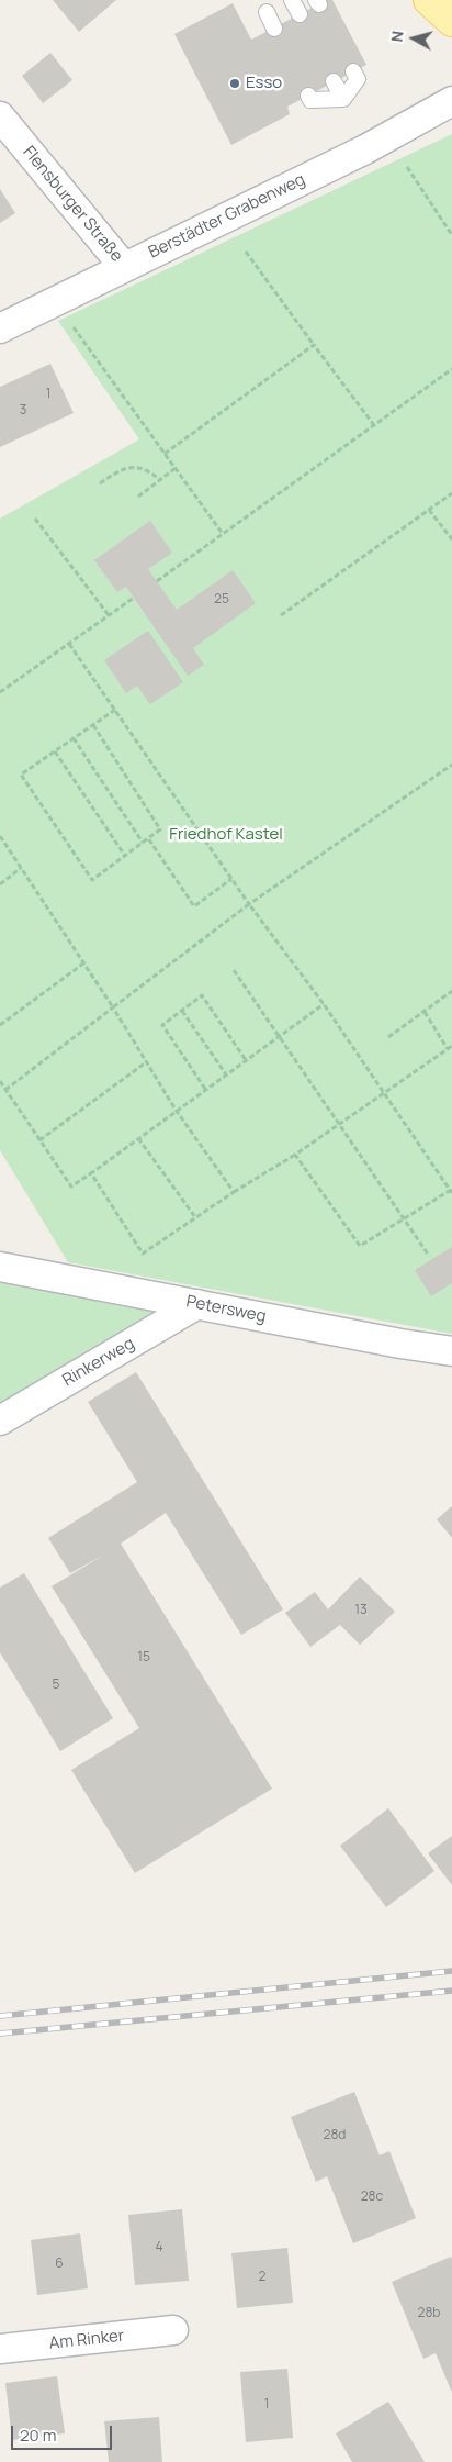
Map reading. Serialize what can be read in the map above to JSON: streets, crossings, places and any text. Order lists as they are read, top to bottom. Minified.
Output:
{"streets":{"street":["Flensburger Straße","Berstädter Grabenweg","Petersweg","Rinkerweg","Am Rinker"]},"crossings":[["Flensburger Straße","Berstädter Grabenweg"],["Petersweg","Rinkerweg"]],"parks":["Friedhof Kastel"],"places":["Esso"],"house_numbers":["1","3","25","13","15","5","28d","28c","4","6","2","28b","1"],"scale_bar":"20 m","north":"left"}
